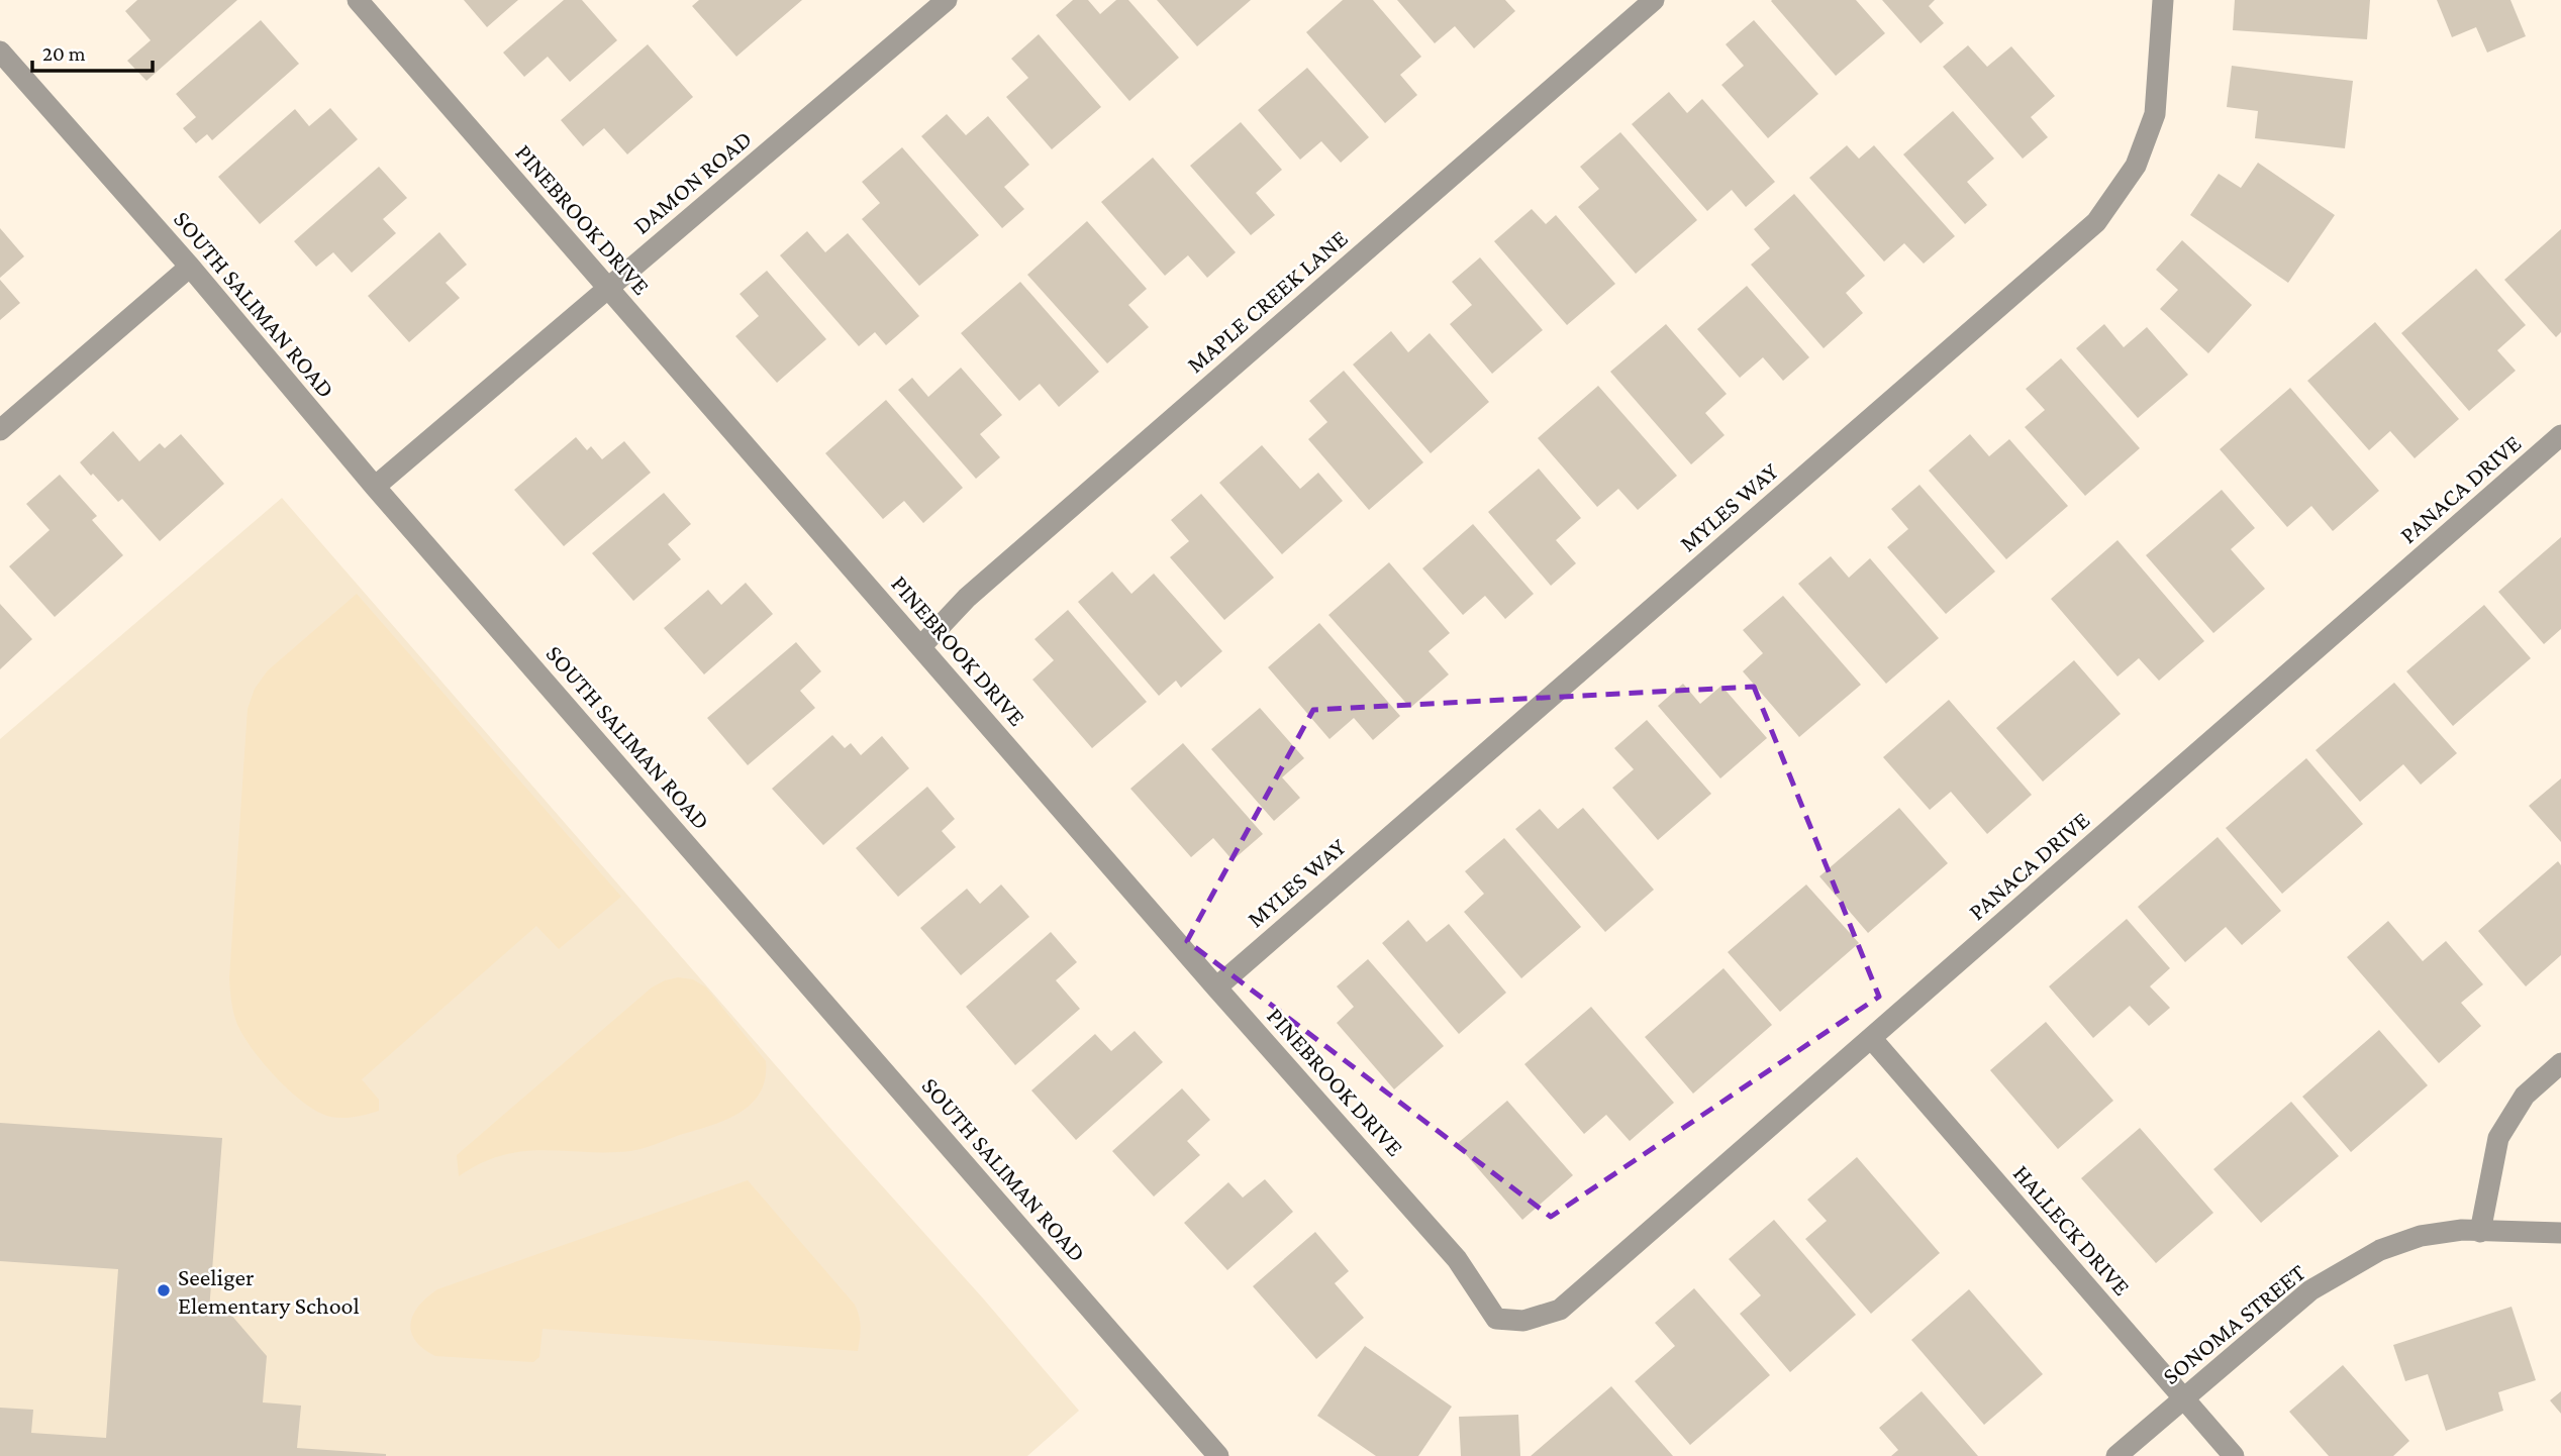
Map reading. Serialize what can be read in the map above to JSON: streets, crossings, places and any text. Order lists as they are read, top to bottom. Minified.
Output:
{"streets":{"street":["DAMON ROAD","PINEBROOK DRIVE","MAPLE CREEK LANE","SOUTH SALIMAN ROAD","PANACA DRIVE","MYLES WAY","HALLECK DRIVE","SONOMA STREET"]},"crossings":[["DAMON ROAD","PINEBROOK DRIVE"],["DAMON ROAD","SOUTH SALIMAN ROAD"],["PINEBROOK DRIVE","MAPLE CREEK LANE"],["PINEBROOK DRIVE","PANACA DRIVE"],["PINEBROOK DRIVE","MYLES WAY"],["PANACA DRIVE","HALLECK DRIVE"],["HALLECK DRIVE","SONOMA STREET"]],"places":["Seeliger Elementary School"],"scale_bar":"20 m"}
